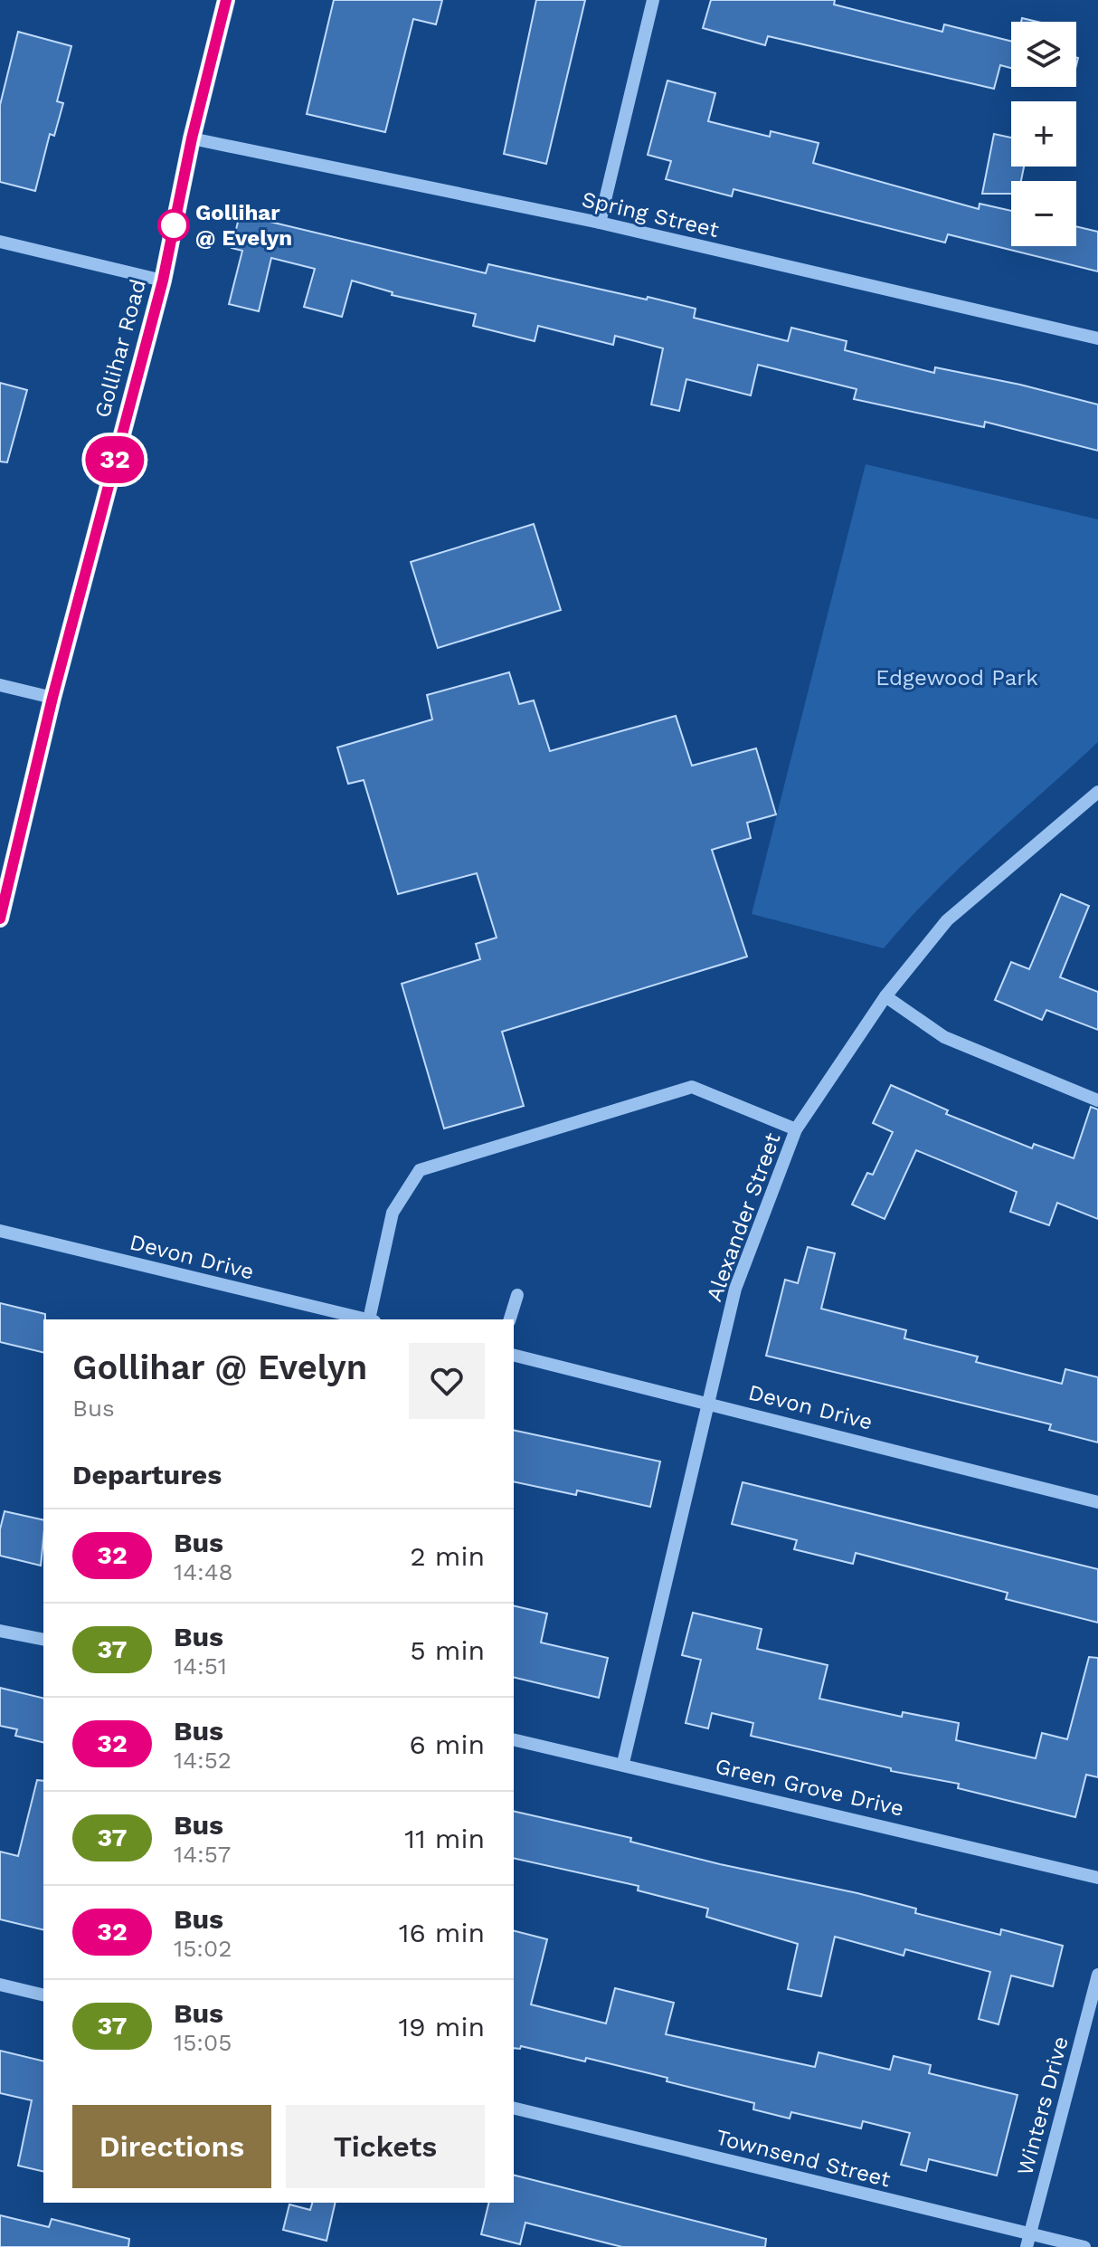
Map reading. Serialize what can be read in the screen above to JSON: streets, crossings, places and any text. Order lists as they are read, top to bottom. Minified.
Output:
{"streets":{"main road":["Gollihar Road"],"street":["Spring Street","Alexander Street","Devon Drive","Green Grove Drive","Winters Drive","Townsend Street"]},"crossings":[["Spring Street","Gollihar Road"],["Alexander Street","Devon Drive"],["Alexander Street","Green Grove Drive"],["Winters Drive","Townsend Street"]],"parks":["Edgewood Park"],"places":["Gollihar @ Evelyn"],"lines":["bus line 32"],"page":{"on_map":"32","map_buttons":["+","−"],"heading":[["Gollihar @ Evelyn","Bus"],"Departures"],"list":[{"mark":"32","name":"Bus","note":"14:48","value":"2 min"},{"mark":"37","name":"Bus","note":"14:51","value":"5 min"},{"mark":"32","name":"Bus","note":"14:52","value":"6 min"},{"mark":"37","name":"Bus","note":"14:57","value":"11 min"},{"mark":"32","name":"Bus","note":"15:02","value":"16 min"},{"mark":"37","name":"Bus","note":"15:05","value":"19 min"}],"buttons":["Directions","Tickets"]}}
